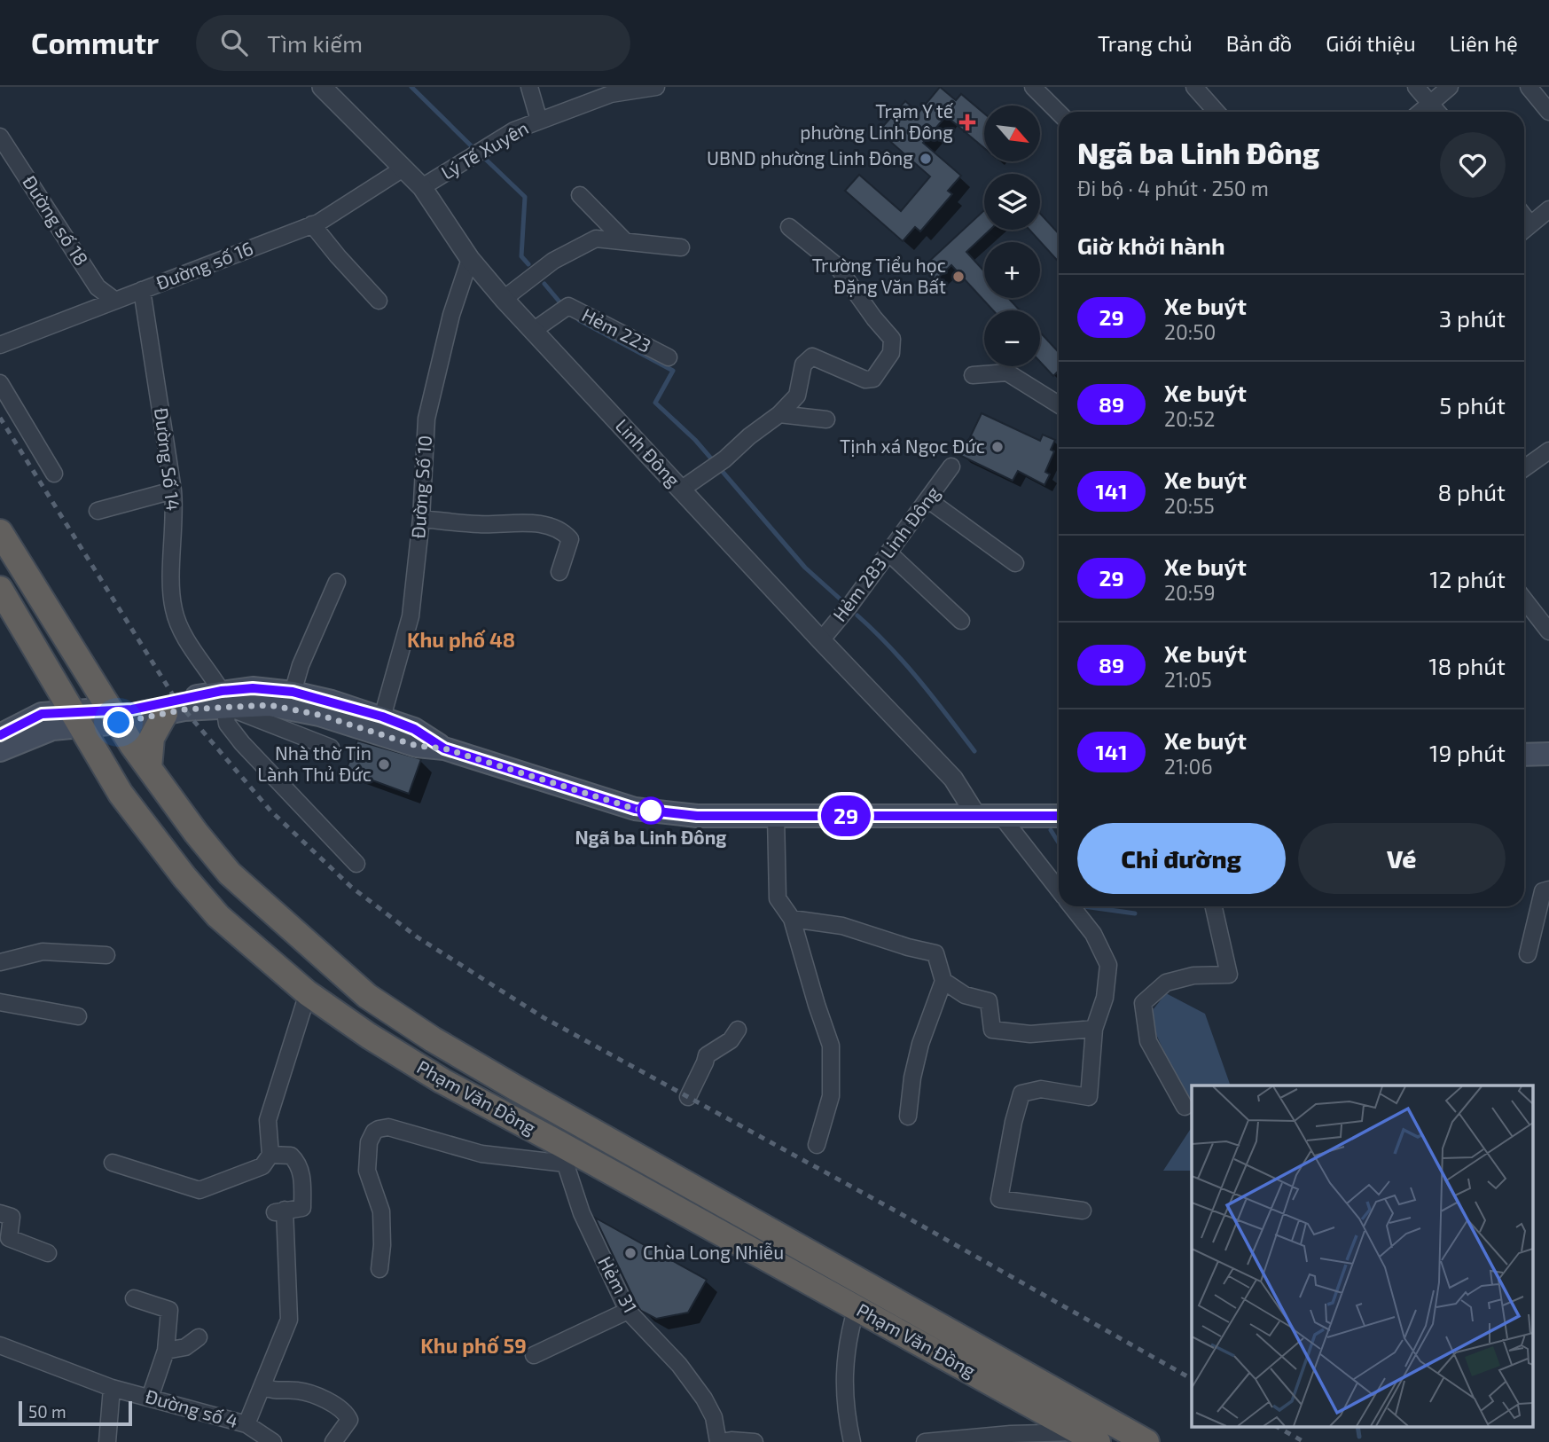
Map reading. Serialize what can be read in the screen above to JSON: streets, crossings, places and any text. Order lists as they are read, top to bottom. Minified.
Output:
{"streets":{"highway":["Phạm Văn Đồng"],"street":["Lý Tế Xuyên","Đường số 18","Đường số 16","Hẻm 223","Linh Đông","Đường Số 14","Đường Số 10","Hẻm 283 Linh Đông","Hẻm 31","Đường số 4"]},"crossings":[["Lý Tế Xuyên","Linh Đông"],["Đường số 18","Đường số 16"],["Đường số 16","Linh Đông"],["Đường số 16","Đường Số 14"],["Hẻm 223","Linh Đông"],["Linh Đông","Đường Số 10"],["Linh Đông","Hẻm 283 Linh Đông"],["Phạm Văn Đồng","Hẻm 31"]],"districts":["Khu phố 48","Khu phố 59"],"places":{"health":["Trạm Y tế phường Linh Đông"],"other":["UBND phường Linh Đông","Trường Tiểu học Đặng Văn Bất","Tịnh xá Ngọc Đức","Nhà thờ Tin Lành Thủ Đức","Ngã ba Linh Đông","Chùa Long Nhiễu"]},"lines":["bus line 29"],"scale_bar":"50 m","north":"bottom right","page":{"header":"Commutr","search":"Tìm kiếm","nav":["Trang chủ","Bản đồ","Giới thiệu","Liên hệ"],"on_map":"29","map_buttons":["+","−"],"heading":[["Ngã ba Linh Đông","Đi bộ · 4 phút · 250 m"],"Giờ khởi hành"],"list":[{"mark":"29","name":"Xe buýt","note":"20:50","value":"3 phút"},{"mark":"89","name":"Xe buýt","note":"20:52","value":"5 phút"},{"mark":"141","name":"Xe buýt","note":"20:55","value":"8 phút"},{"mark":"29","name":"Xe buýt","note":"20:59","value":"12 phút"},{"mark":"89","name":"Xe buýt","note":"21:05","value":"18 phút"},{"mark":"141","name":"Xe buýt","note":"21:06","value":"19 phút"}],"buttons":["Chỉ đường","Vé"],"scale":"50 m"}}
